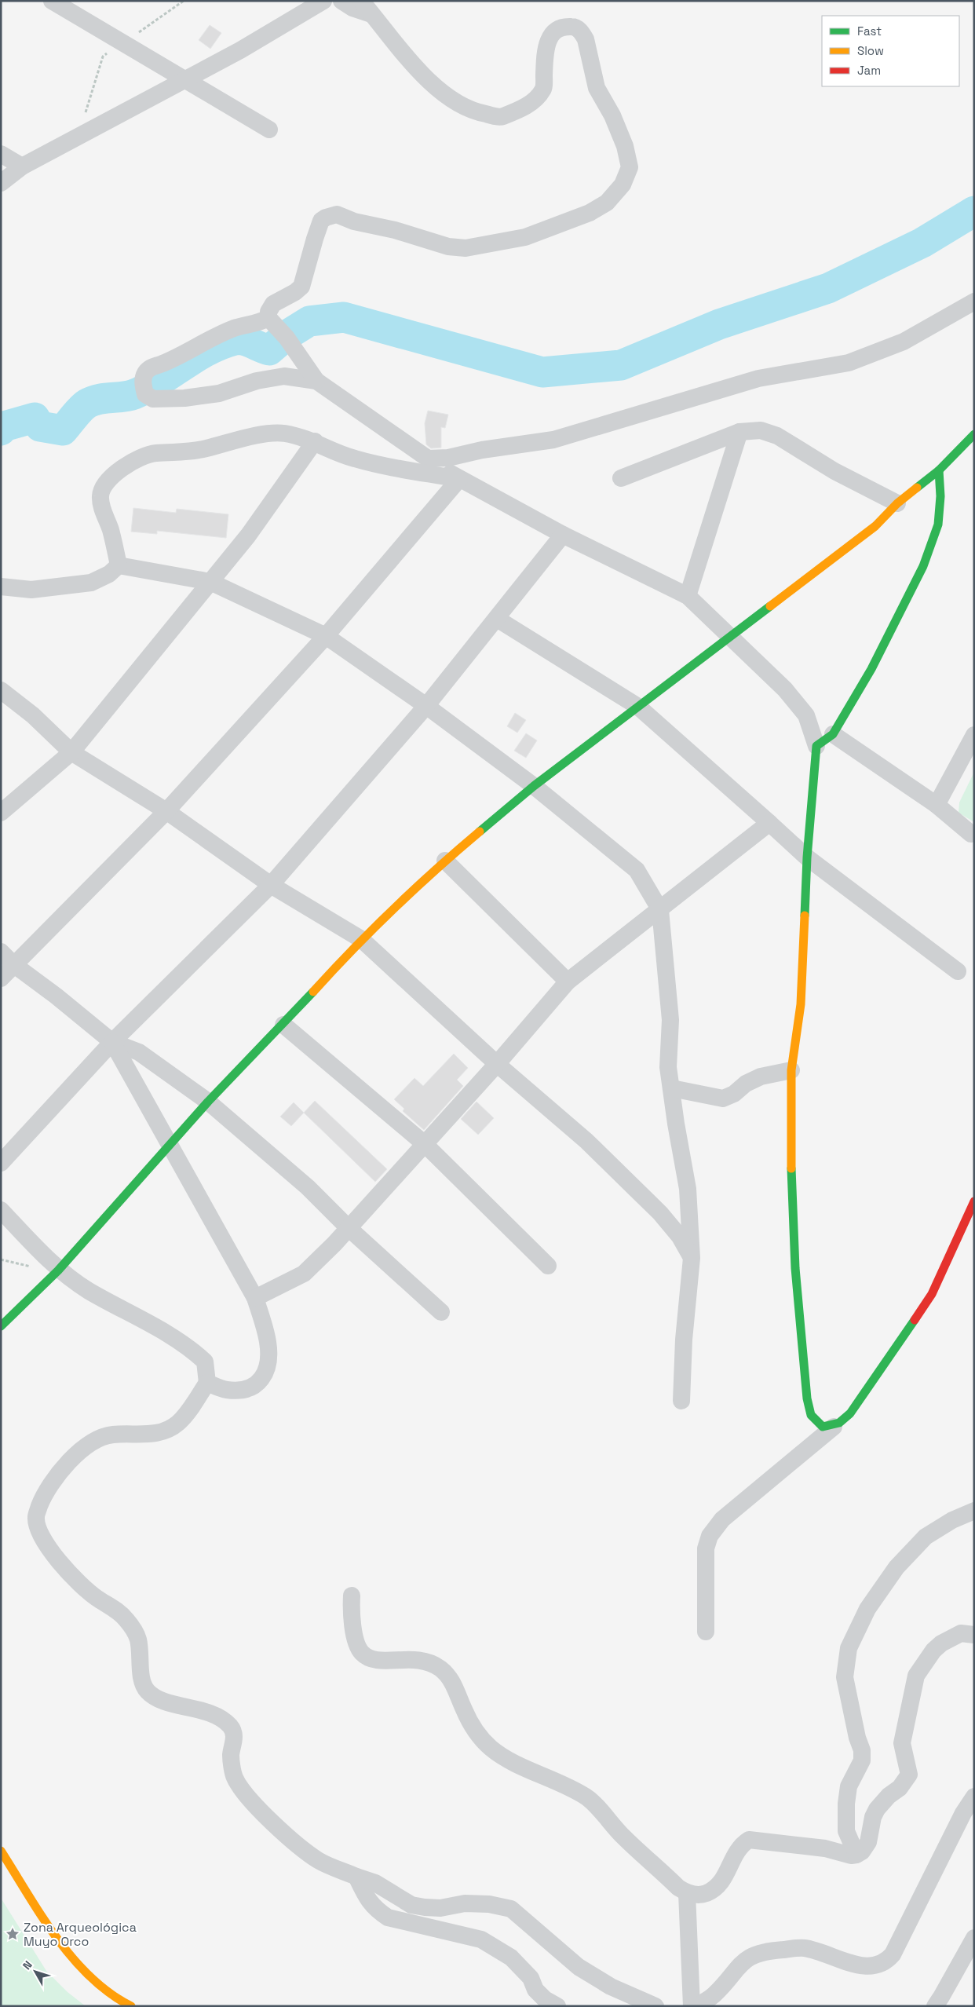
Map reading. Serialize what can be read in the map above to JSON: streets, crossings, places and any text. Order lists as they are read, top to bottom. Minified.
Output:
{"places":{"place":["Zona Arqueológica Muyo Orco"]},"legend":["Fast","Slow","Jam"],"north":"top left"}
